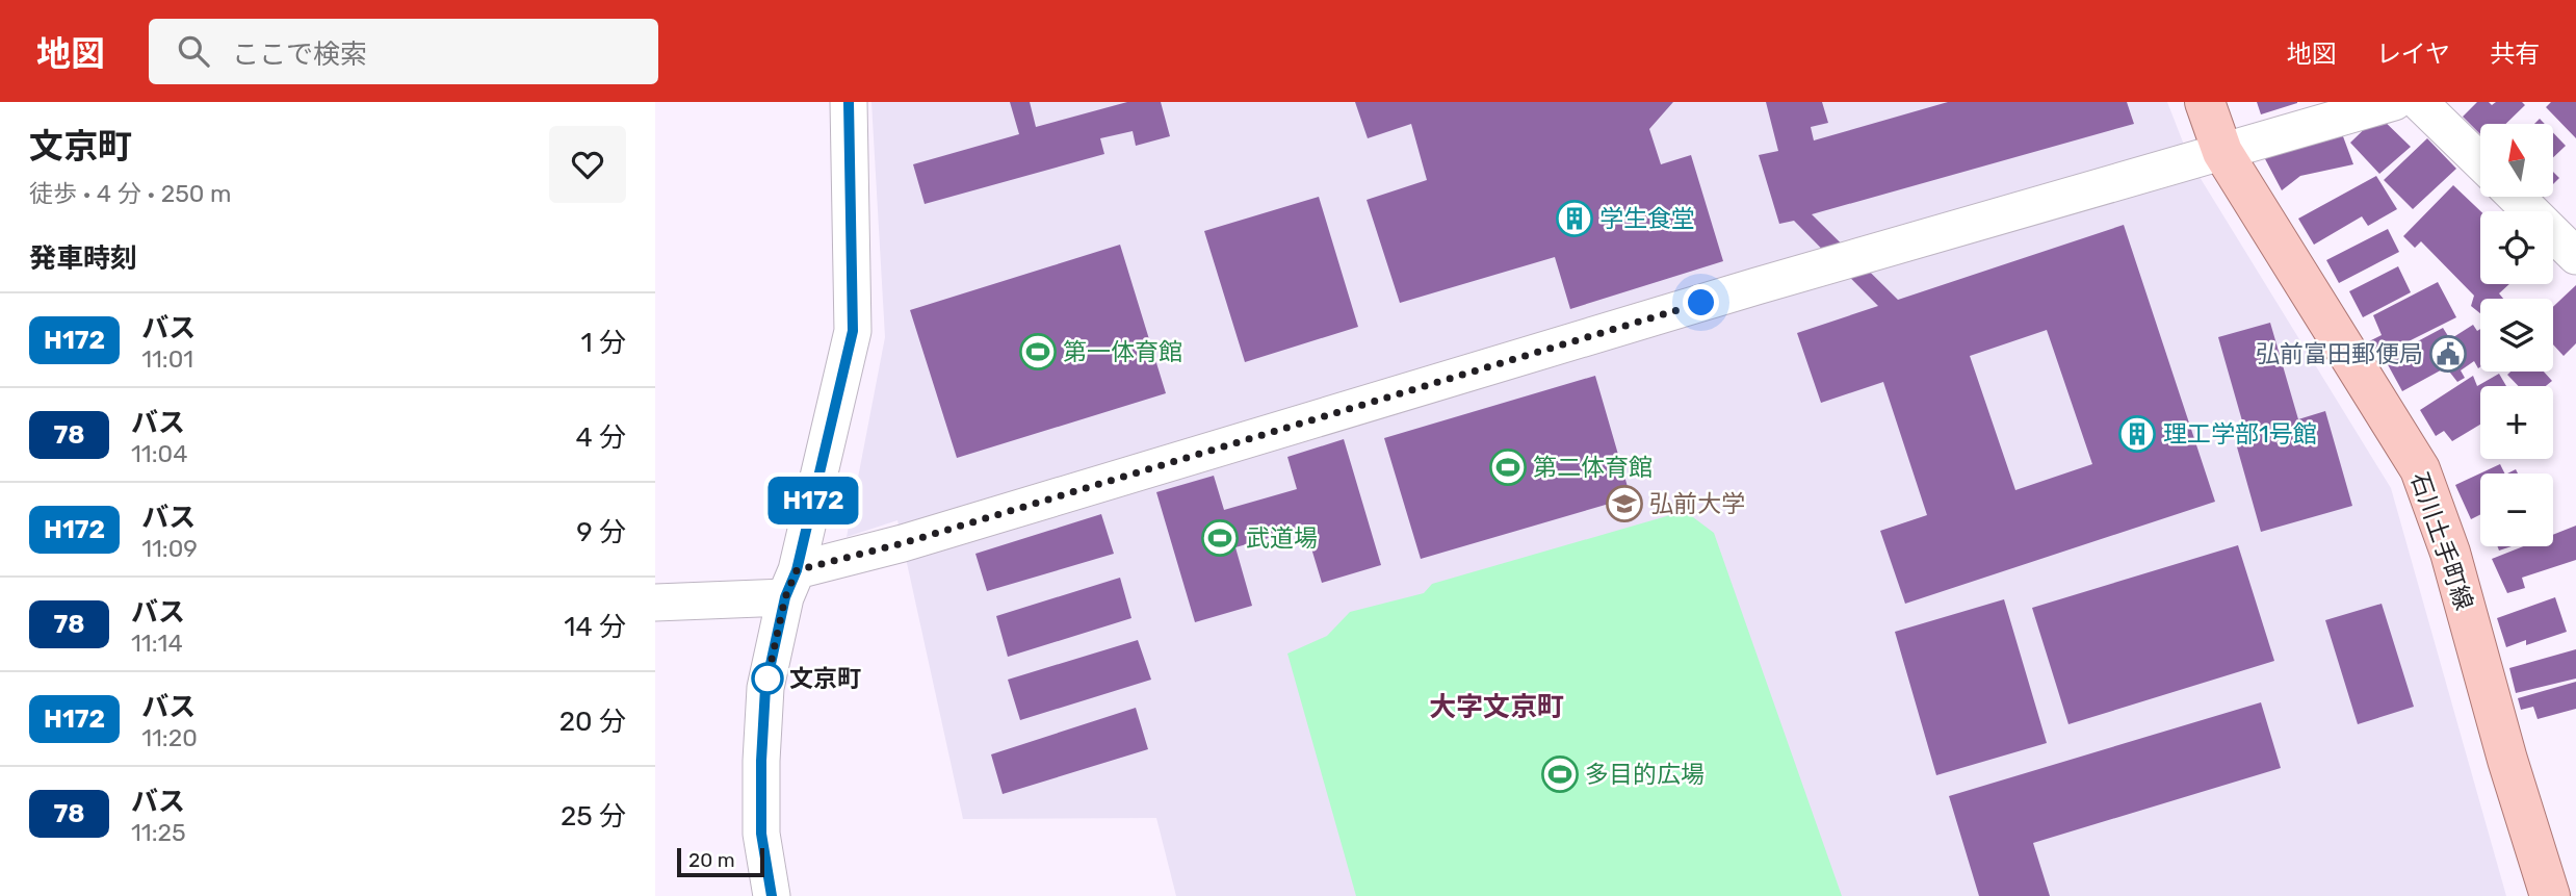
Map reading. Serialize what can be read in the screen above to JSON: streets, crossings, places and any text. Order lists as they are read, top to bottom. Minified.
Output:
{"streets":{"main road":["石川土手町線"]},"districts":["大字文京町"],"places":{"building":["学生食堂","理工学部1号館"],"sports":["第一体育館","第二体育館","武道場","多目的広場"],"public building":["弘前富田郵便局"],"school or university":["弘前大学"],"other":["文京町"]},"lines":["bus line H172"],"scale_bar":"20 m","north":"top","page":{"header":"地図","search":"ここで検索","nav":["地図","レイヤ","共有"],"heading":[["文京町","徒歩 · 4 分 · 250 m"],"発車時刻"],"on_map":"H172","map_buttons":["+","−"],"list":[{"mark":"H172","name":"バス","note":"11:01","value":"1 分"},{"mark":"78","name":"バス","note":"11:04","value":"4 分"},{"mark":"H172","name":"バス","note":"11:09","value":"9 分"},{"mark":"78","name":"バス","note":"11:14","value":"14 分"},{"mark":"H172","name":"バス","note":"11:20","value":"20 分"},{"mark":"78","name":"バス","note":"11:25","value":"25 分"}],"scale":"20 m"}}
